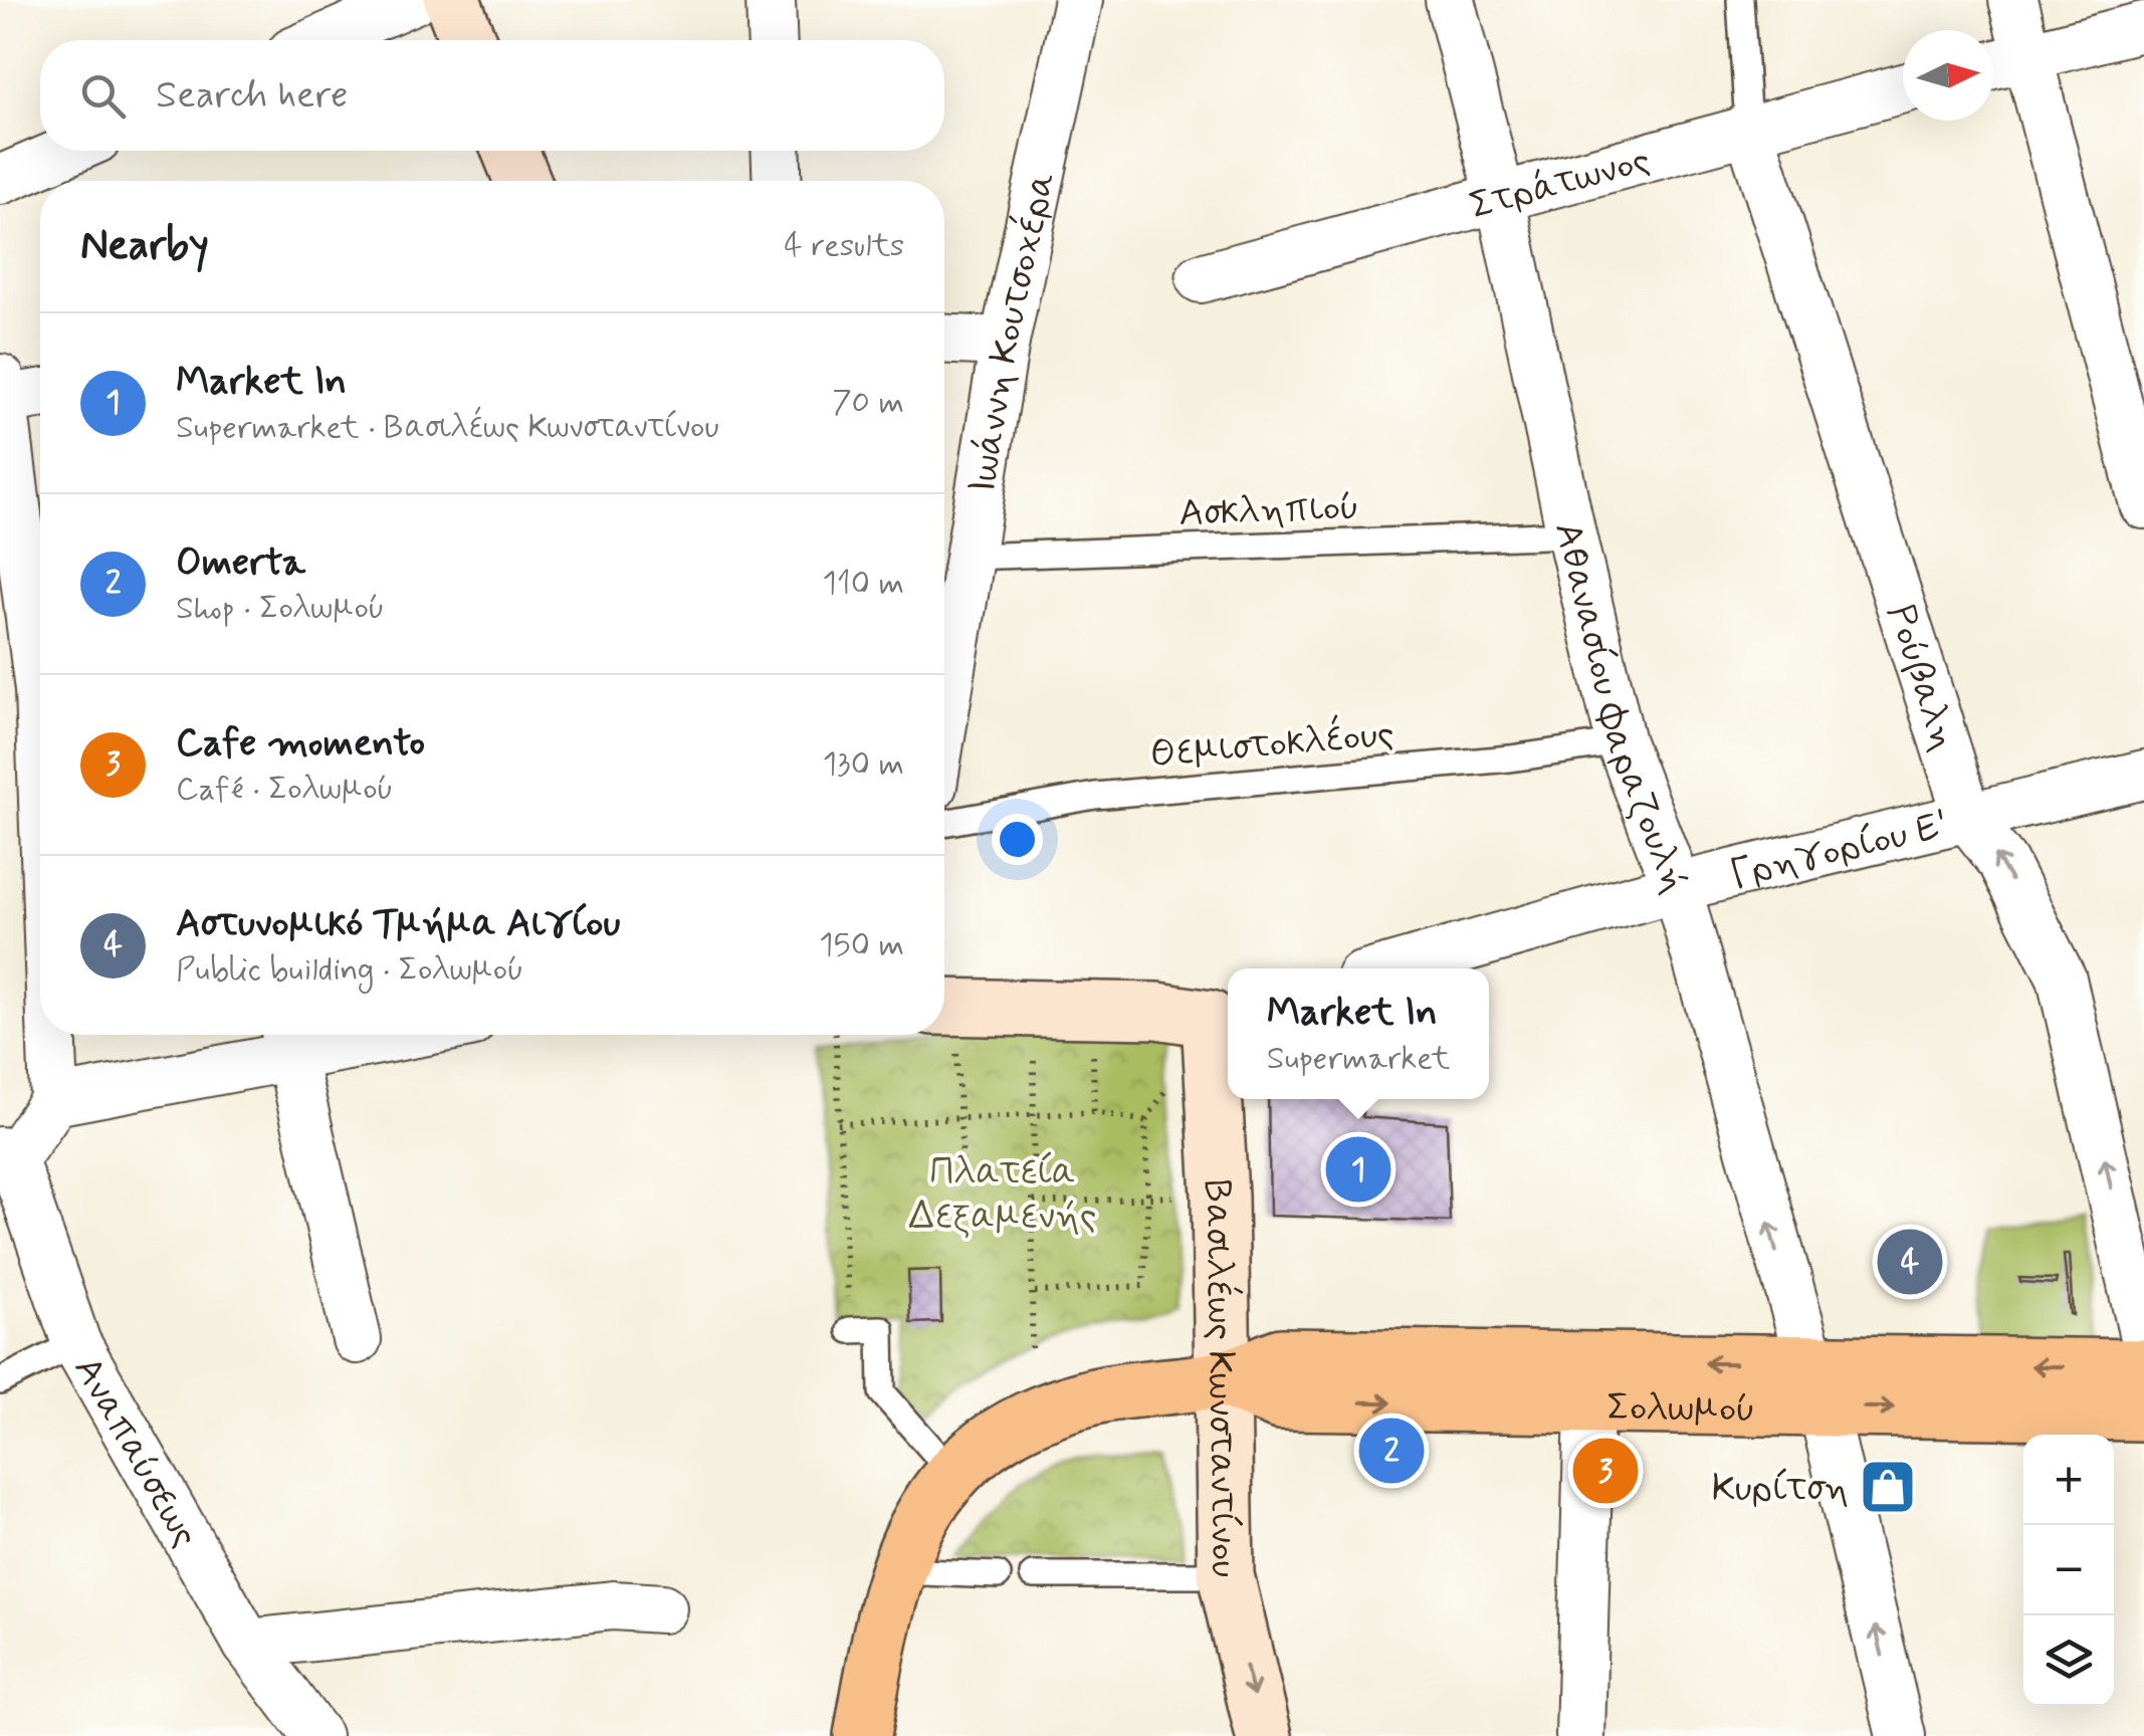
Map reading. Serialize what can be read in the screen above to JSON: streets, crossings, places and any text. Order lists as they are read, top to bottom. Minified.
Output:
{"streets":{"main road":["Σολωμού"],"street":["Στράτωνος","Ιωάννη Κουτσοχέρα","Ρούβαλη","Αθανασίου Φαραζουλή","Γρηγορίου Ε'","Βασιλέως Κωνσταντίνου","Αναπαύσεως"],"lane":["Ασκληπιού","Θεμιστοκλέους"]},"crossings":[["Στράτωνος","Ρούβαλη"],["Στράτωνος","Αθανασίου Φαραζουλή"],["Ιωάννη Κουτσοχέρα","Ασκληπιού"],["Ασκληπιού","Αθανασίου Φαραζουλή"],["Ρούβαλη","Γρηγορίου Ε'"],["Αθανασίου Φαραζουλή","Θεμιστοκλέους"],["Αθανασίου Φαραζουλή","Γρηγορίου Ε'"],["Αθανασίου Φαραζουλή","Σολωμού"],["Βασιλέως Κωνσταντίνου","Σολωμού"]],"one_way":["Ρούβαλη"],"parks":["Πλατεία Δεξαμενής"],"places":{"shop":["Κυρίτση"]},"north":"right","page":{"search":"Search here","heading":["Nearby","4 results"],"list":[{"mark":"1","name":"Market In","note":"Supermarket · Βασιλέως Κωνσταντίνου","value":"70 m"},{"mark":"2","name":"Omerta","note":"Shop · Σολωμού","value":"110 m"},{"mark":"3","name":"Cafe momento","note":"Café · Σολωμού","value":"130 m"},{"mark":"4","name":"Αστυνομικό Τμήμα Αιγίου","note":"Public building · Σολωμού","value":"150 m"}],"popup":["Market In","Supermarket"],"pins":["1","4","2","3"],"map_buttons":["+","−"]}}
